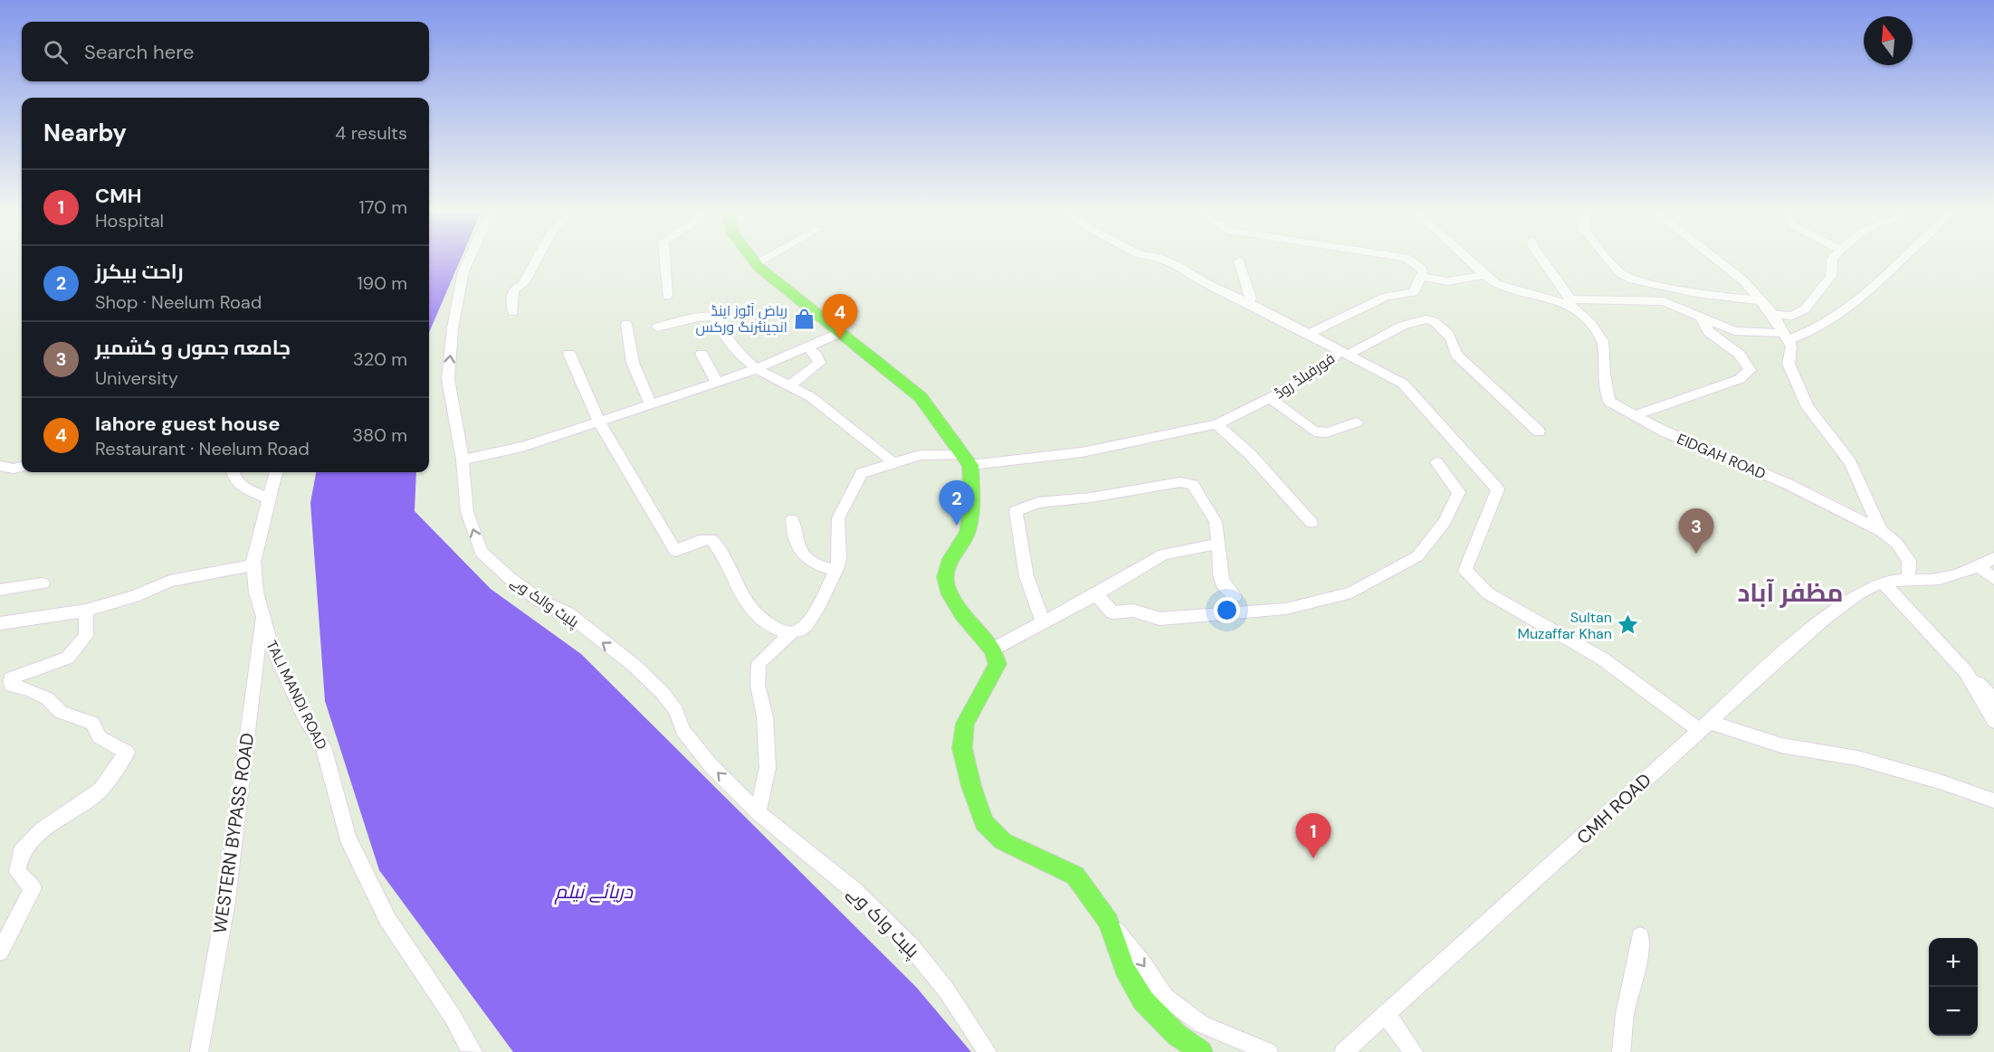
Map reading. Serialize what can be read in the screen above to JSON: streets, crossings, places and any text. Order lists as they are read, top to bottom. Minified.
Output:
{"streets":{"street":["فورفیلڈ روڈ","EIDGAH ROAD","پلیٹ والک وے","TALI MANDI ROAD","CMH ROAD","WESTERN BYPASS ROAD","پلیٹ واک وے"]},"crossings":[["EIDGAH ROAD","CMH ROAD"],["پلیٹ والک وے","پلیٹ واک وے"],["TALI MANDI ROAD","WESTERN BYPASS ROAD"]],"one_way":["پلیٹ والک وے"],"districts":["مظفر آباد"],"water":["دریائے نیلم"],"places":{"shop":["ریاض آٹوز اینڈ انجینئرنگ ورکس"],"place":["Sultan Muzaffar Khan"]},"north":"top","page":{"search":"Search here","heading":["Nearby","4 results"],"list":[{"mark":"1","name":"CMH","note":"Hospital","value":"170 m"},{"mark":"2","name":"راحت بیکرز","note":"Shop · Neelum Road","value":"190 m"},{"mark":"3","name":"جامعہ جموں و کشمیر","note":"University","value":"320 m"},{"mark":"4","name":"lahore guest house","note":"Restaurant · Neelum Road","value":"380 m"}],"pins":["4","2","3","1"],"map_buttons":["+","−"]}}
